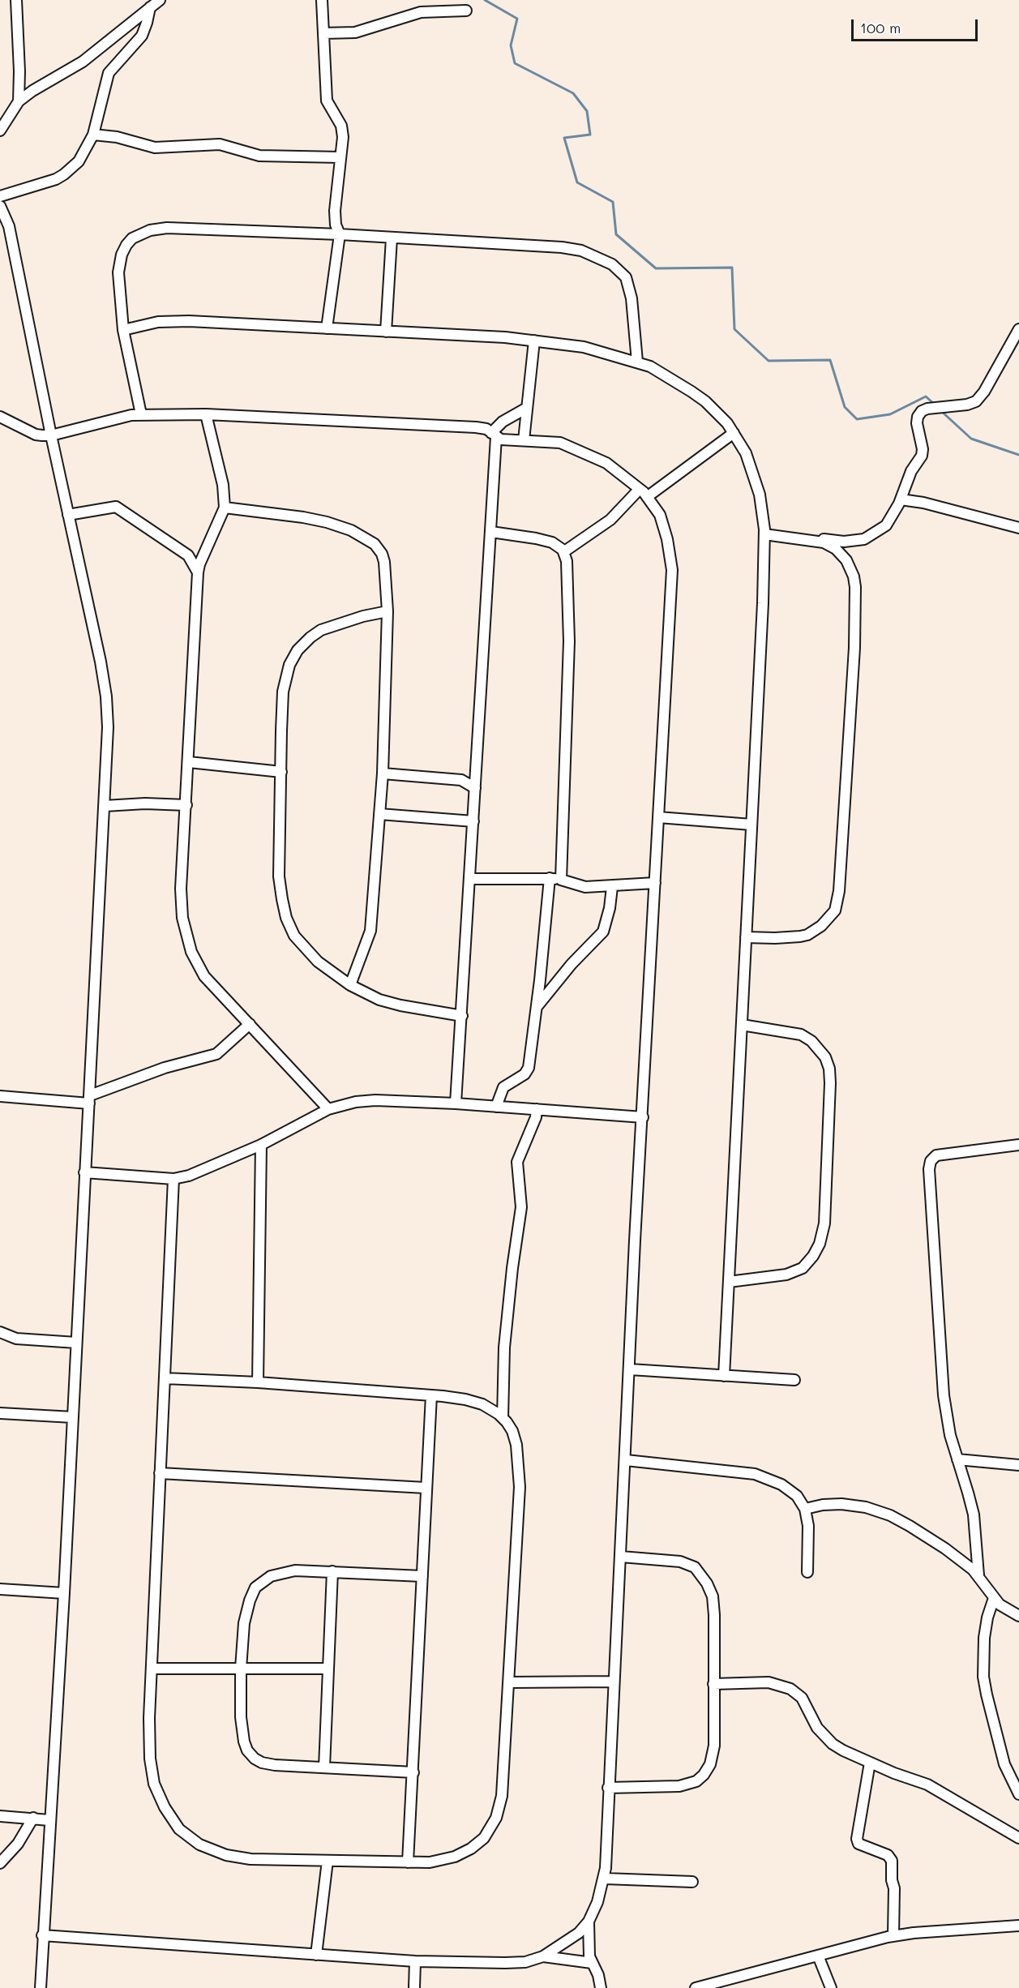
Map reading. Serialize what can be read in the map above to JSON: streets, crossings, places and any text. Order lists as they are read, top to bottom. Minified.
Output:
{"scale_bar":"100 m"}
